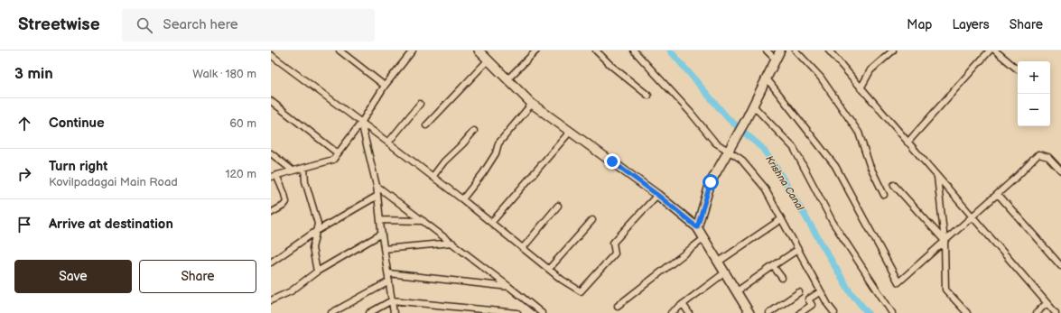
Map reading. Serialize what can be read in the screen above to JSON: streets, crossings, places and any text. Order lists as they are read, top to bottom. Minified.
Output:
{"water":["Krishna Canal"],"page":{"header":"Streetwise","search":"Search here","nav":["Map","Layers","Share"],"heading":["3 min","Walk · 180 m"],"map_buttons":["+","−"],"list":[["Continue","60 m"],["Turn right","Kovilpadagai Main Road","120 m"],"Arrive at destination"],"buttons":["Save","Share"]}}
